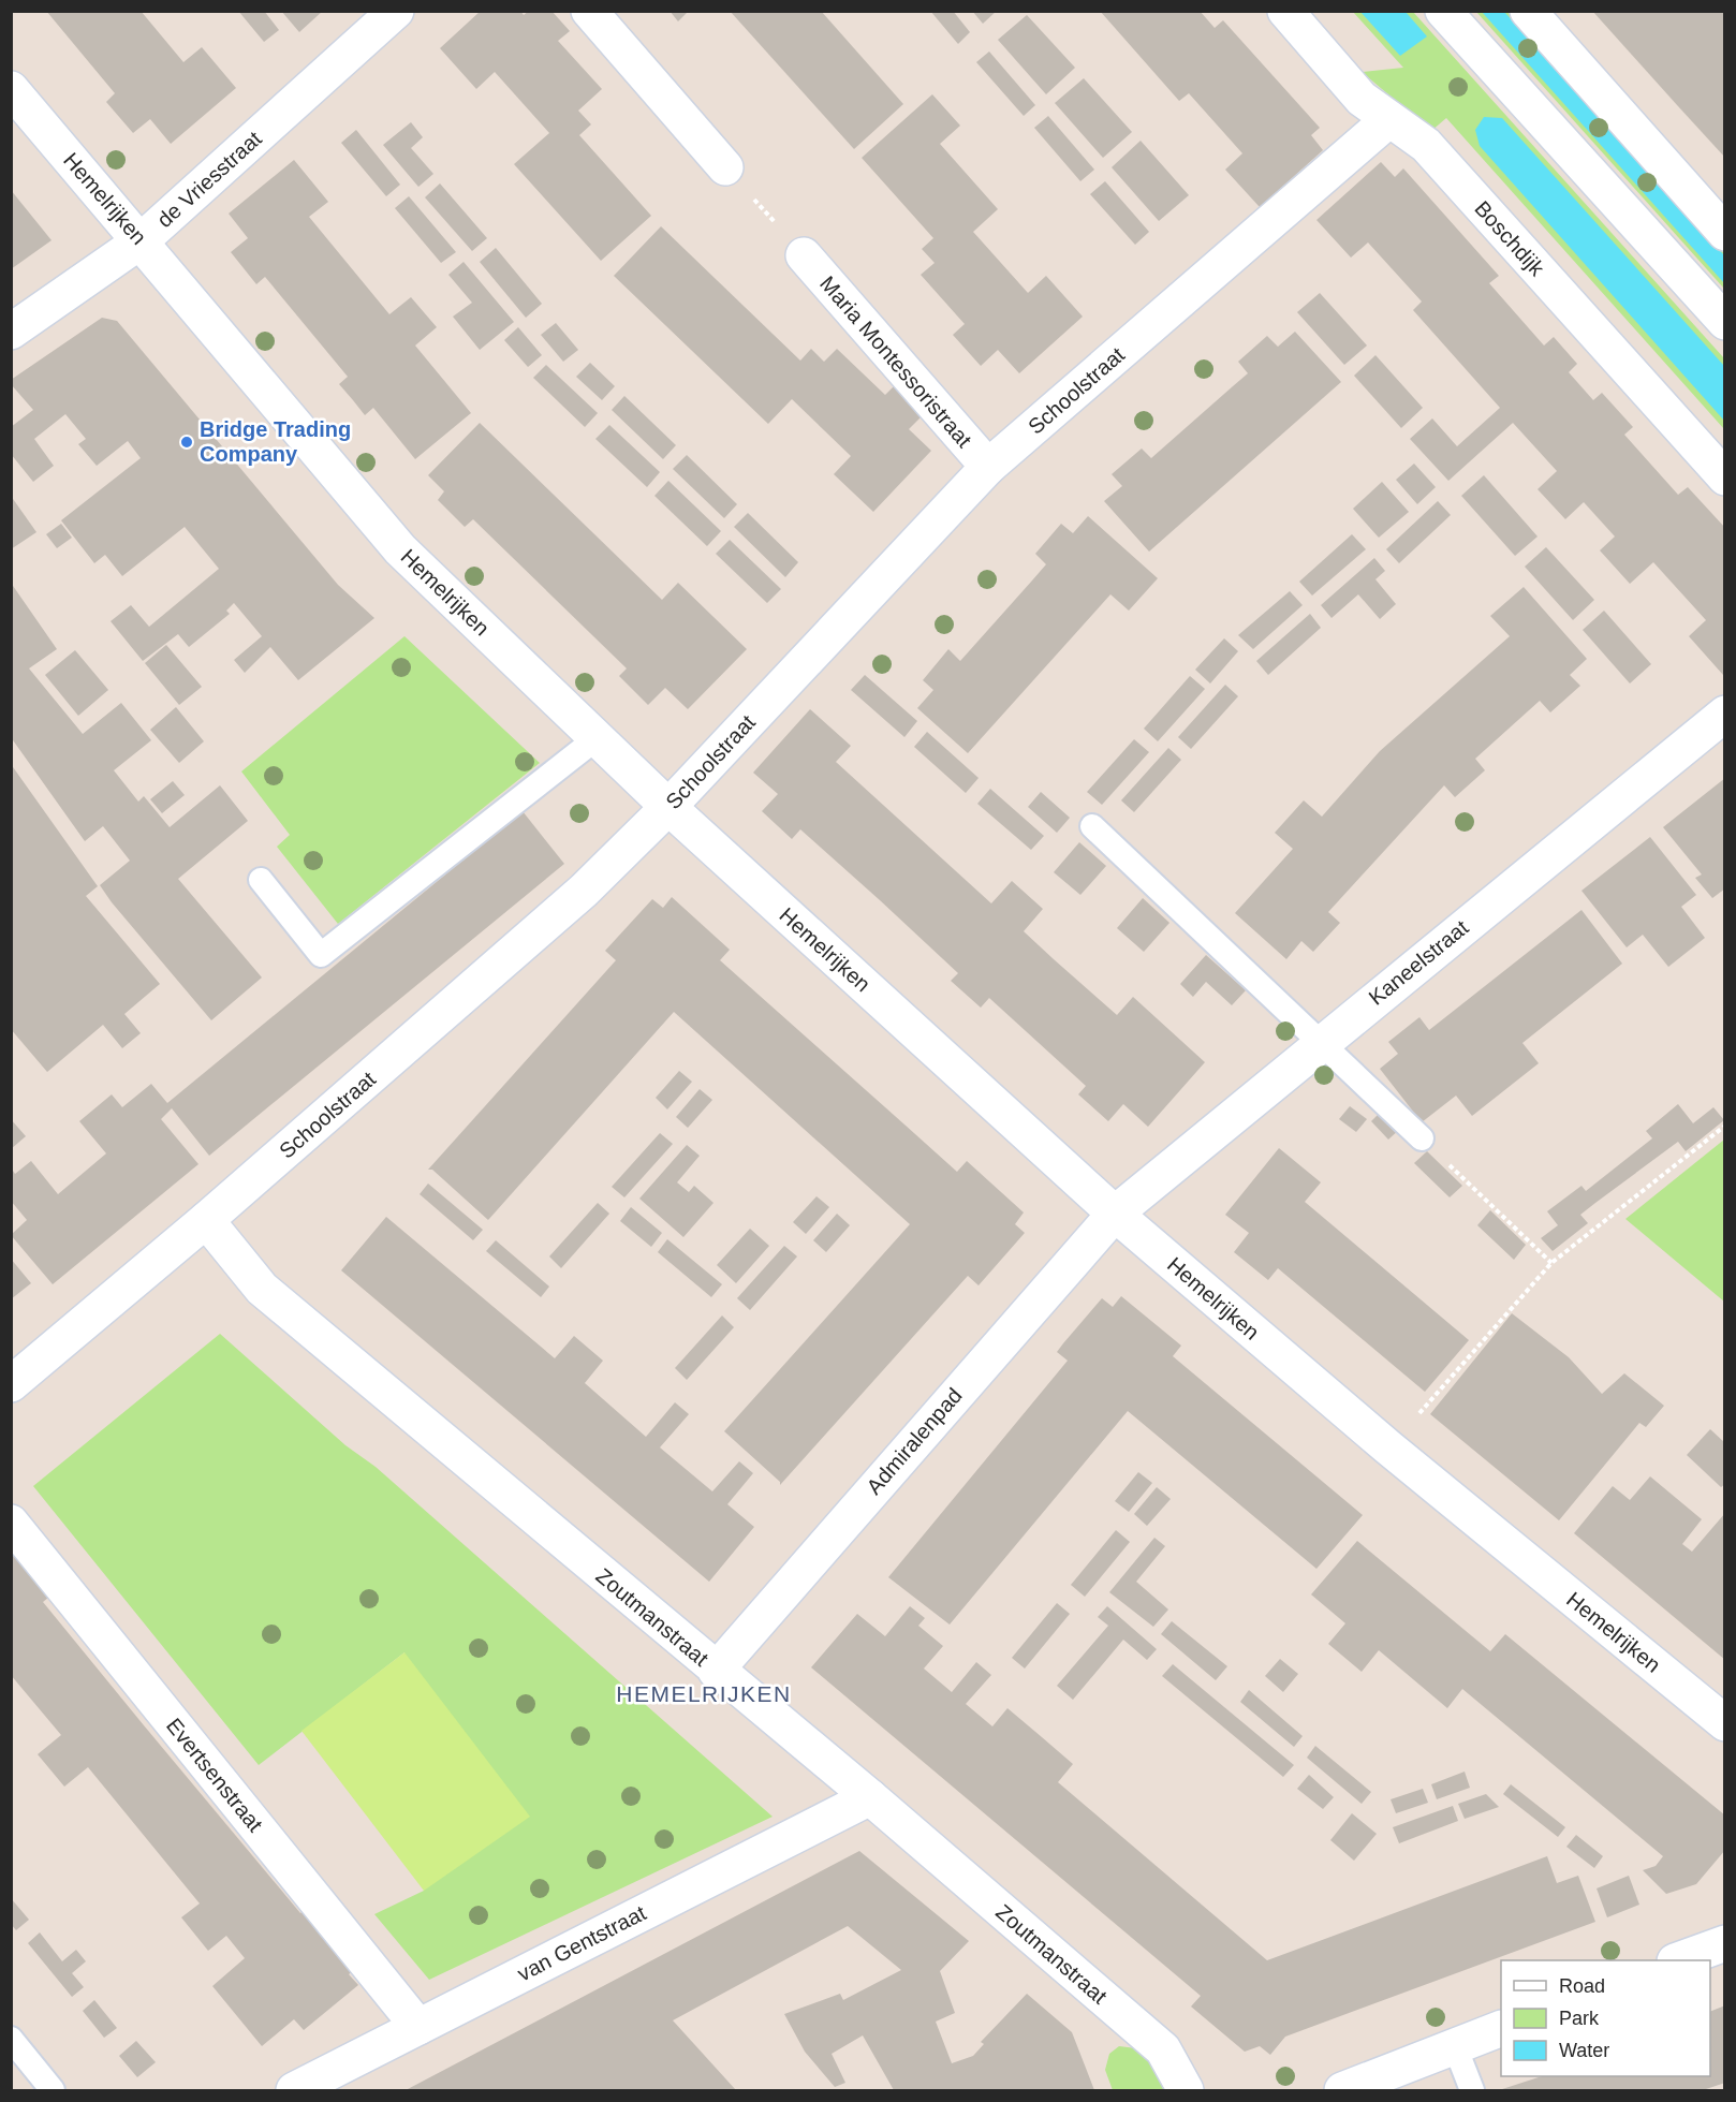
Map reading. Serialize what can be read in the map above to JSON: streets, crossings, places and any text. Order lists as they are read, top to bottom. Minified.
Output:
{"streets":{"street":["de Vriesstraat","Hemelrijken","Boschdijk","Maria Montessoristraat","Schoolstraat","Kaneelstraat","Admiralenpad","Zoutmanstraat","Evertsenstraat","van Gentstraat"]},"crossings":[["de Vriesstraat","Hemelrijken"],["Hemelrijken","Schoolstraat"],["Hemelrijken","Kaneelstraat"],["Hemelrijken","Admiralenpad"],["Boschdijk","Schoolstraat"],["Maria Montessoristraat","Schoolstraat"],["Schoolstraat","Zoutmanstraat"],["Kaneelstraat","Admiralenpad"],["Admiralenpad","Zoutmanstraat"],["Zoutmanstraat","van Gentstraat"],["Evertsenstraat","van Gentstraat"]],"districts":["HEMELRIJKEN"],"places":["Bridge Trading Company"],"legend":["Road","Park","Water"]}
